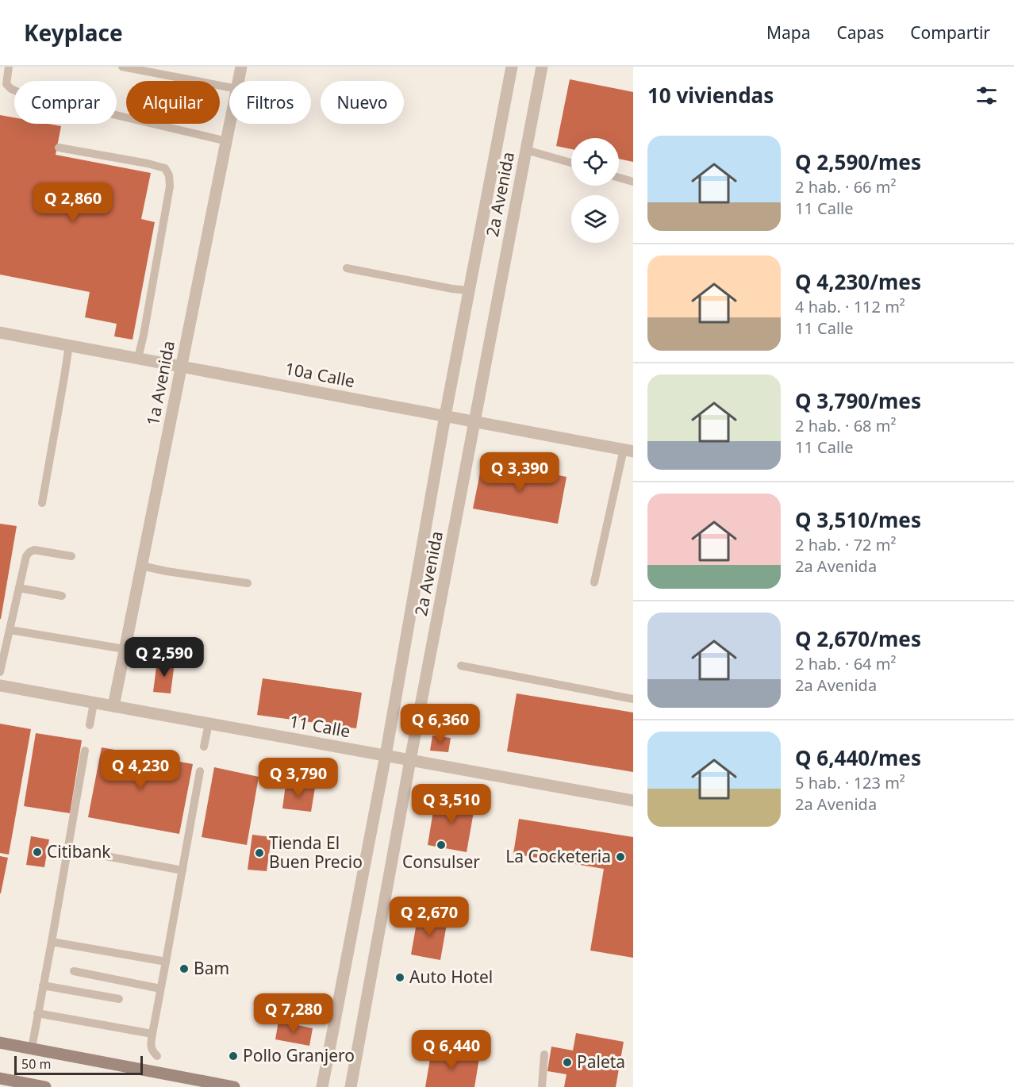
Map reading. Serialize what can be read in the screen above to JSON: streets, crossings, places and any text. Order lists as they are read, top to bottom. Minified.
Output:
{"streets":{"street":["2a Avenida","10a Calle","1a Avenida","11 Calle"]},"crossings":[["2a Avenida","10a Calle"],["2a Avenida","11 Calle"],["10a Calle","1a Avenida"],["1a Avenida","11 Calle"]],"places":["Consulser","Citibank","Tienda El Buen Precio","La Cocketeria","Bam","Auto Hotel","Pollo Granjero","Paleta"],"scale_bar":"50 m","page":{"header":"Keyplace","nav":["Mapa","Capas","Compartir"],"heading":"10 viviendas","chip":["Comprar","Alquilar","Filtros","Nuevo"],"list":[{"name":"Q 2,590/mes","note":"2 hab. · 66 m² · 11 Calle"},{"name":"Q 4,230/mes","note":"4 hab. · 112 m² · 11 Calle"},{"name":"Q 3,790/mes","note":"2 hab. · 68 m² · 11 Calle"},{"name":"Q 3,510/mes","note":"2 hab. · 72 m² · 2a Avenida"},{"name":"Q 2,670/mes","note":"2 hab. · 64 m² · 2a Avenida"},{"name":"Q 6,440/mes","note":"5 hab. · 123 m² · 2a Avenida"}],"price":["Q 2,860","Q 3,390","Q 2,590","Q 6,360","Q 4,230","Q 3,790","Q 3,510","Q 2,670","Q 7,280","Q 6,440"],"scale":"50 m"}}
